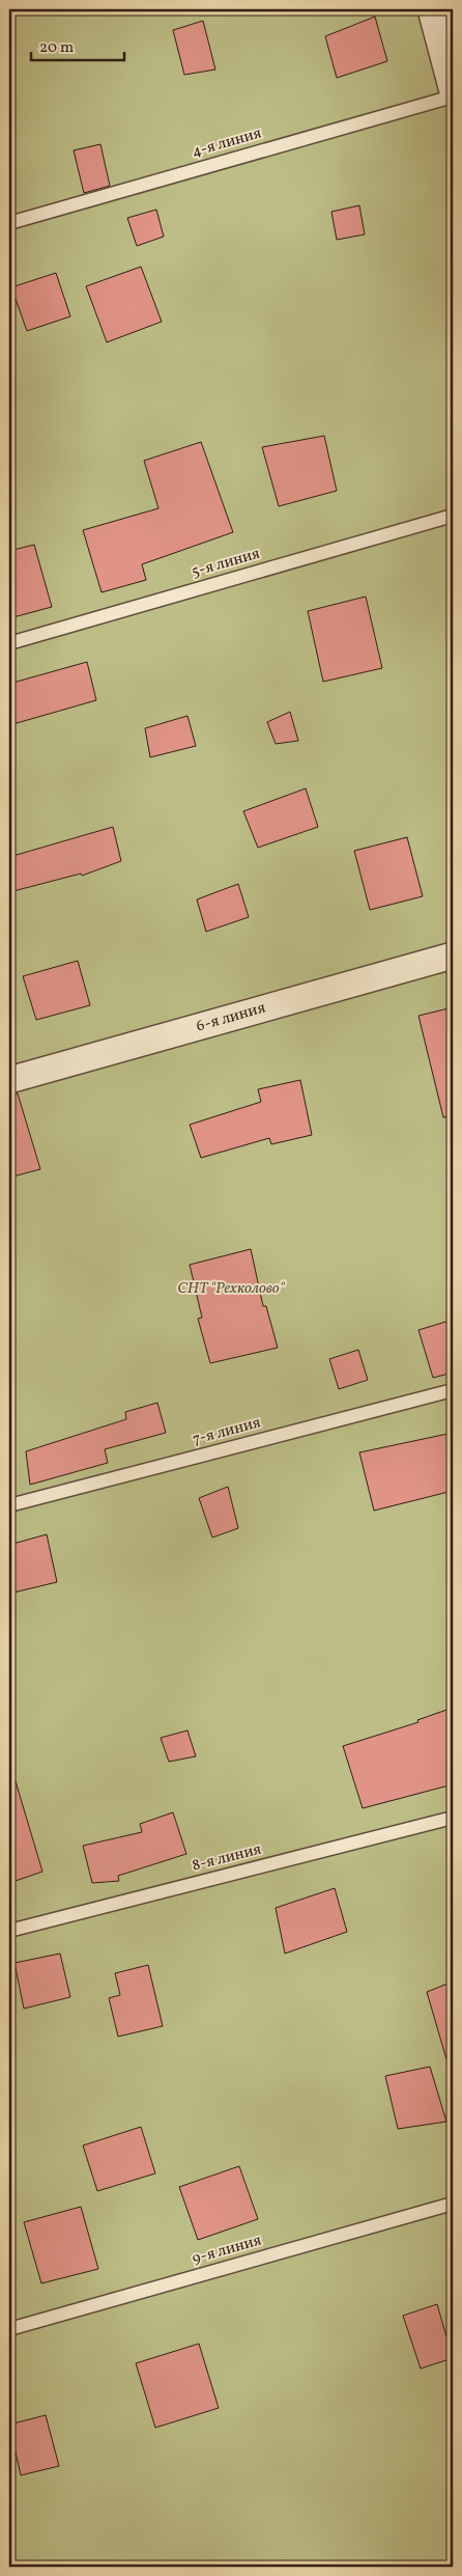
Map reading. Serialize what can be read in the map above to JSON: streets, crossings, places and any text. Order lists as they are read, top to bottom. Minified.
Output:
{"streets":{"street":["6-я линия"],"lane":["4-я линия","5-я линия","7-я линия","8-я линия","9-я линия"]},"parks":["СНТ \"Рехколово\""],"scale_bar":"20 m"}
